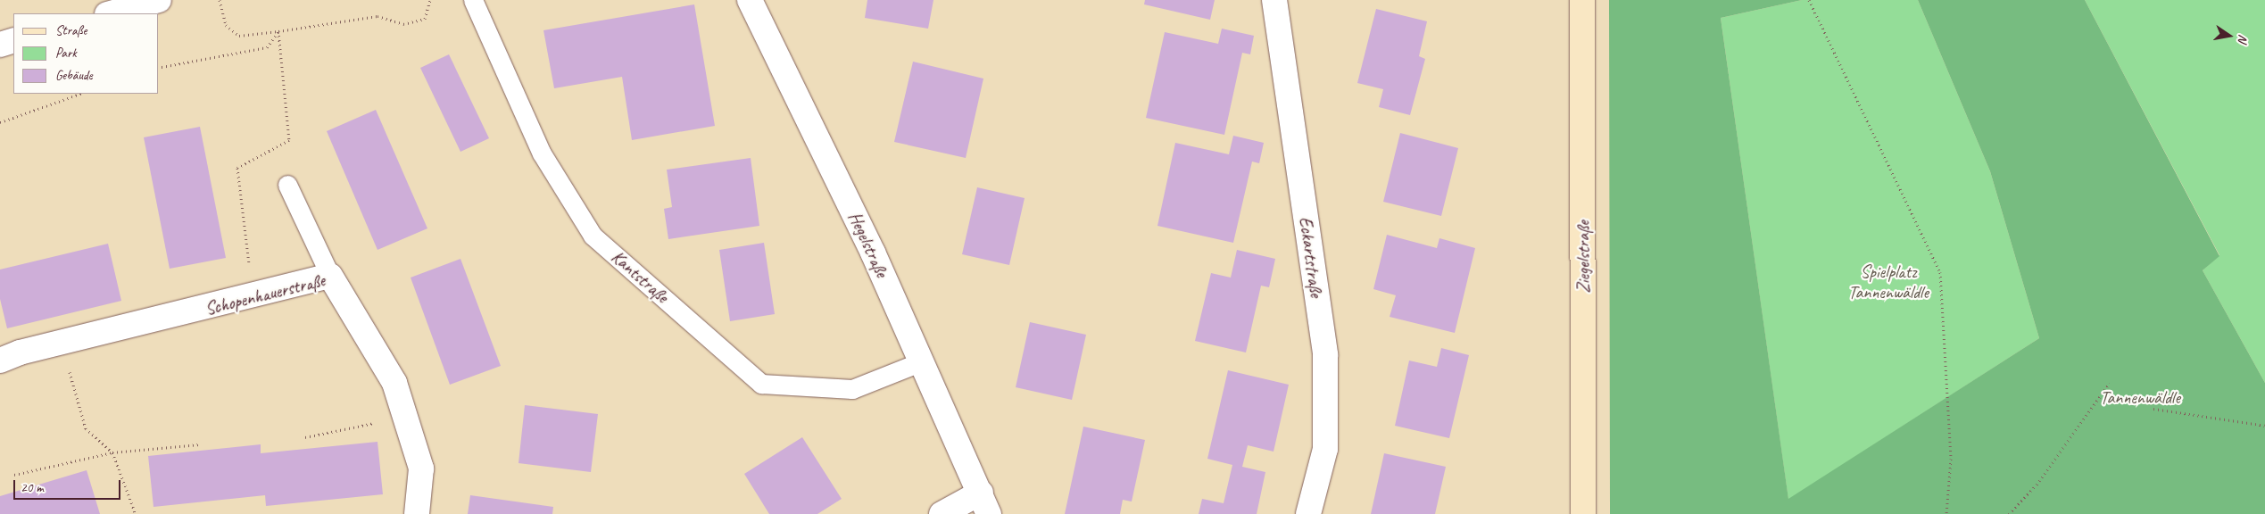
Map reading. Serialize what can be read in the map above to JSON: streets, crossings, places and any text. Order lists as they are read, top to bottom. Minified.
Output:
{"streets":{"main road":["Ziegelstraße"],"street":["Hegelstraße","Eckartstraße","Schopenhauerstraße"],"lane":["Kantstraße"]},"crossings":[["Hegelstraße","Kantstraße"]],"parks":["Spielplatz Tannenwäldle","Tannenwäldle"],"legend":["Straße","Park","Gebäude"],"scale_bar":"20 m","north":"right"}
